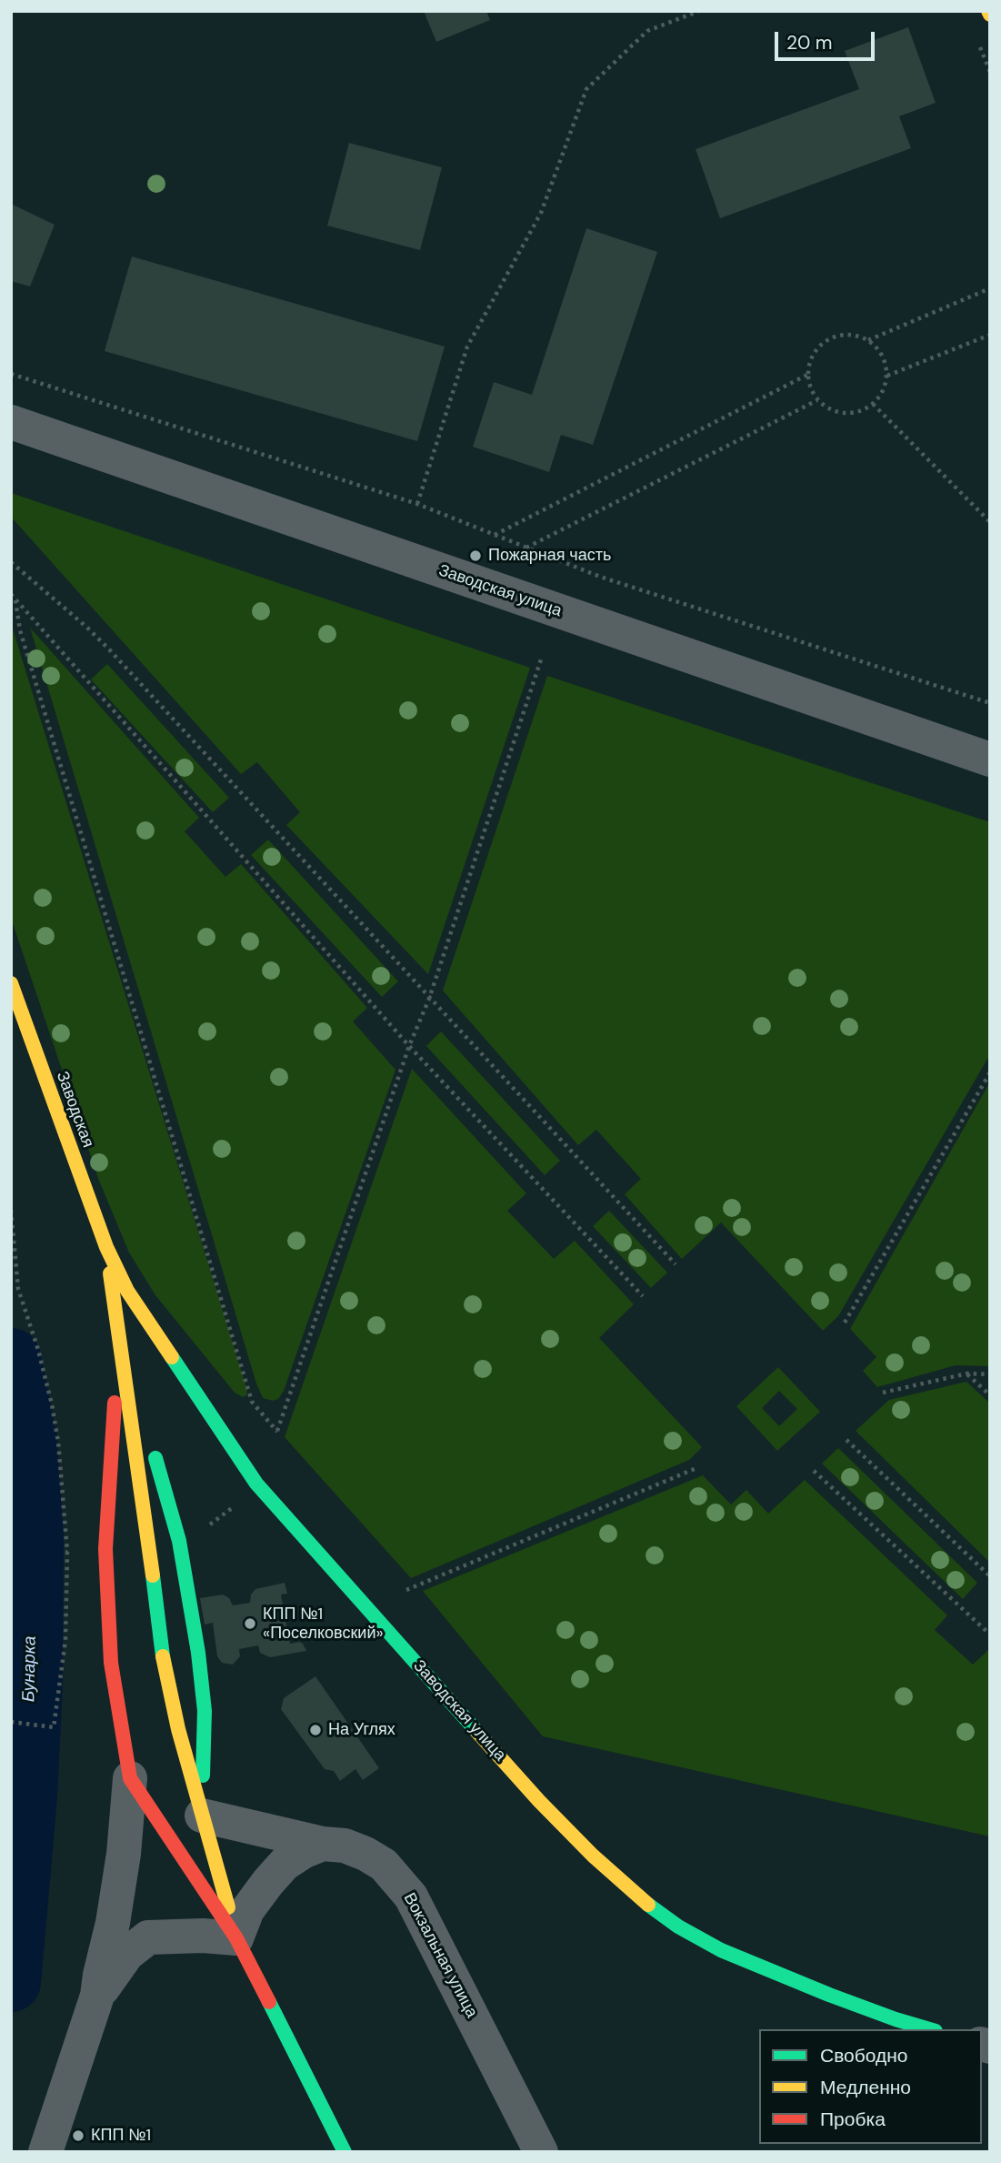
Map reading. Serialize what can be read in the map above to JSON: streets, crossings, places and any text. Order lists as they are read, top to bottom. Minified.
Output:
{"streets":{"main road":["Заводская улица","Заводская"],"street":["Вокзальная улица"]},"crossings":[["Заводская улица","Заводская"]],"water":["Бунарка"],"places":["Пожарная часть","КПП №1 «Поселковский»","На Углях","КПП №1"],"legend":["Свободно","Медленно","Пробка"],"scale_bar":"20 m"}
